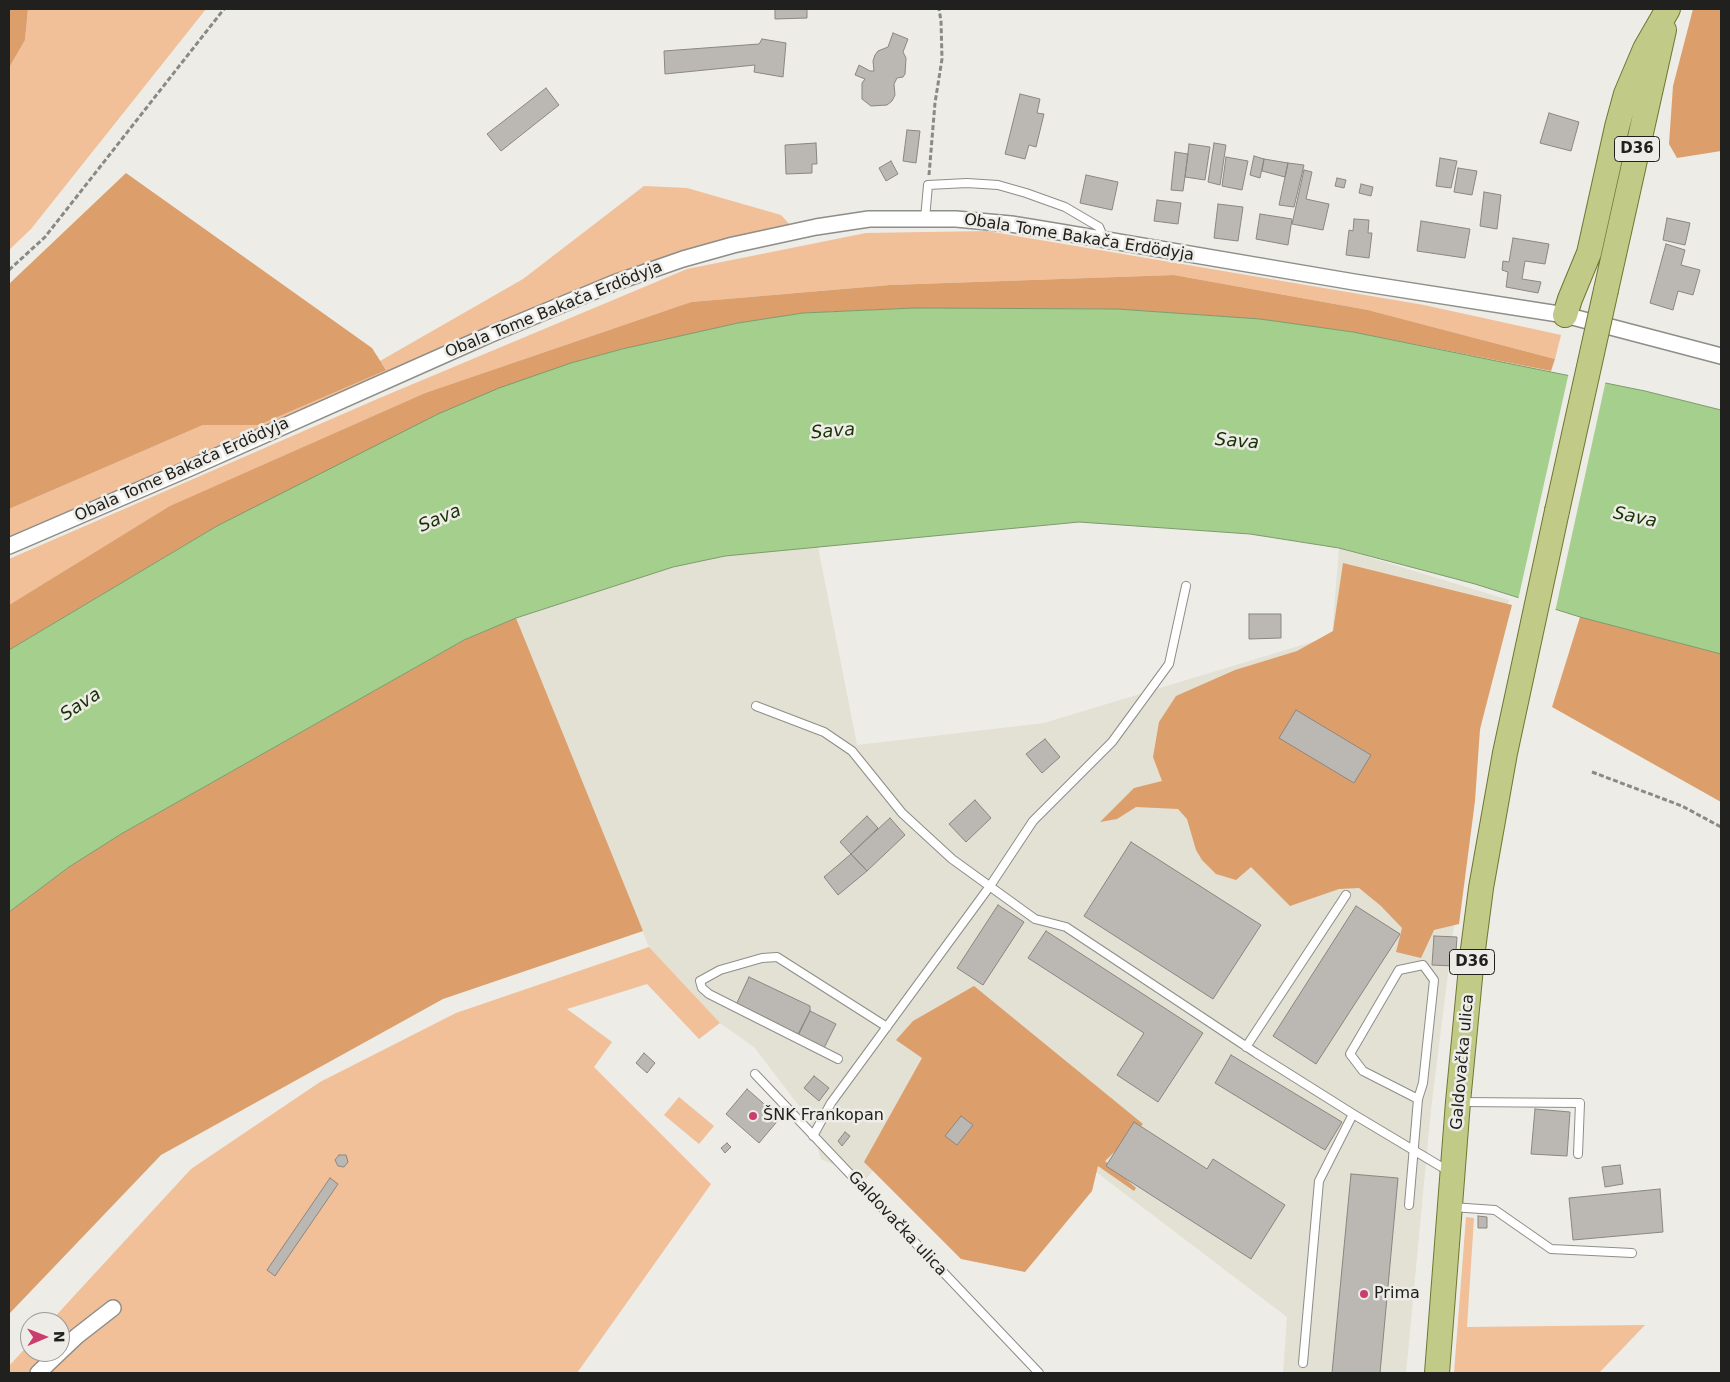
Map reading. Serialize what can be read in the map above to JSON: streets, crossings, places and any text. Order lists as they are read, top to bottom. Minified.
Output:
{"streets":{"main road":["D36","Galdovačka ulica"],"street":["Obala Tome Bakača Erdödyja"]},"water":["Sava"],"places":["ŠNK Frankopan","Prima"],"north":"right"}
